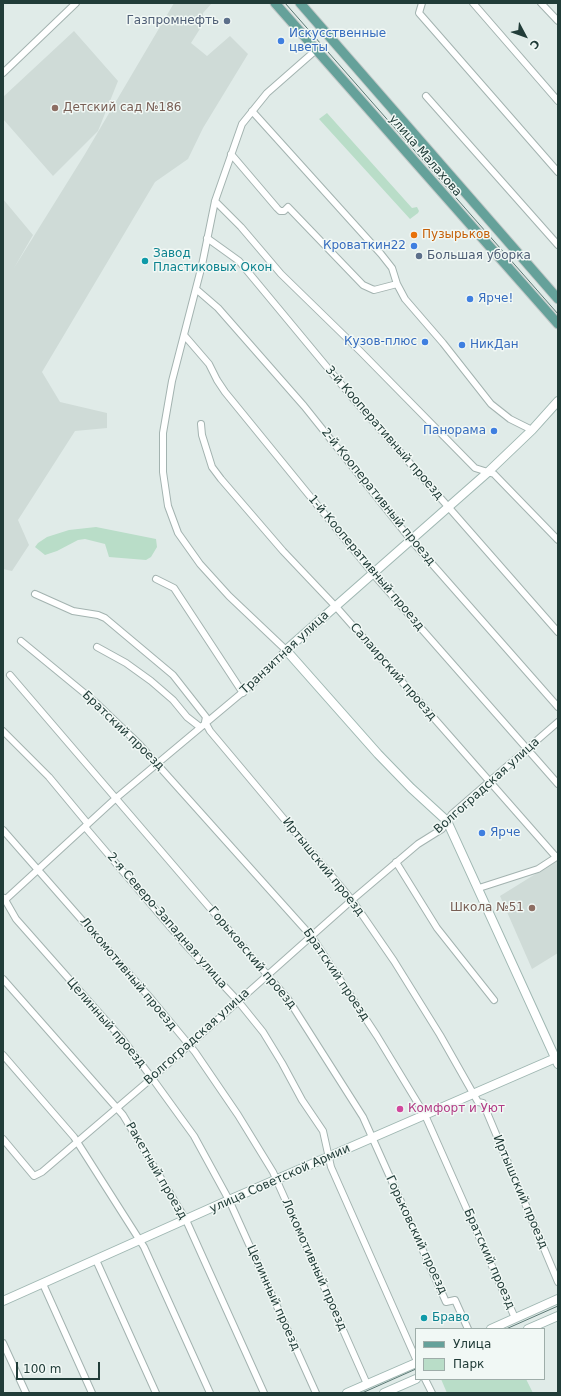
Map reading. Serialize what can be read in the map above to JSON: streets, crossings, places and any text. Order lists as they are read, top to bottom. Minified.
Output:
{"streets":{"main road":["улица Малахова"],"street":["3-й Кооперативный проезд","2-й Кооперативный проезд","1-й Кооперативный проезд","Транзитная улица","Салаирский проезд","Братский проезд","Волгоградская улица","Иртышский проезд","2-я Северо-Западная улица","Горьковский проезд","Локомотивный проезд","Целинный проезд","Ракетный проезд","улица Советской Армии"]},"crossings":[["3-й Кооперативный проезд","Транзитная улица"],["2-й Кооперативный проезд","Транзитная улица"],["1-й Кооперативный проезд","Транзитная улица"],["1-й Кооперативный проезд","Волгоградская улица"],["Транзитная улица","Салаирский проезд"],["Транзитная улица","Братский проезд"],["Транзитная улица","Иртышский проезд"],["Транзитная улица","2-я Северо-Западная улица"],["Транзитная улица","Горьковский проезд"],["Транзитная улица","Локомотивный проезд"],["Транзитная улица","Целинный проезд"],["Салаирский проезд","Волгоградская улица"],["Братский проезд","Волгоградская улица"],["Братский проезд","улица Советской Армии"],["Волгоградская улица","Иртышский проезд"],["Волгоградская улица","2-я Северо-Западная улица"],["Волгоградская улица","Горьковский проезд"],["Волгоградская улица","Локомотивный проезд"],["Волгоградская улица","Целинный проезд"],["Волгоградская улица","Ракетный проезд"],["Иртышский проезд","улица Советской Армии"],["2-я Северо-Западная улица","улица Советской Армии"],["Горьковский проезд","улица Советской Армии"],["Локомотивный проезд","улица Советской Армии"],["Целинный проезд","улица Советской Армии"],["Ракетный проезд","улица Советской Армии"]],"places":["Газпромнефть","Искусственные цветы","Детский сад №186","Пузырьков","Кроваткин22","Большая уборка","Завод Пластиковых Окон","Ярче!","Кузов-плюс","НикДан","Панорама","Ярче","Школа №51","Комфорт и Уют","Браво"],"legend":["Улица","Парк"],"scale_bar":"100 m","north":"bottom right"}
